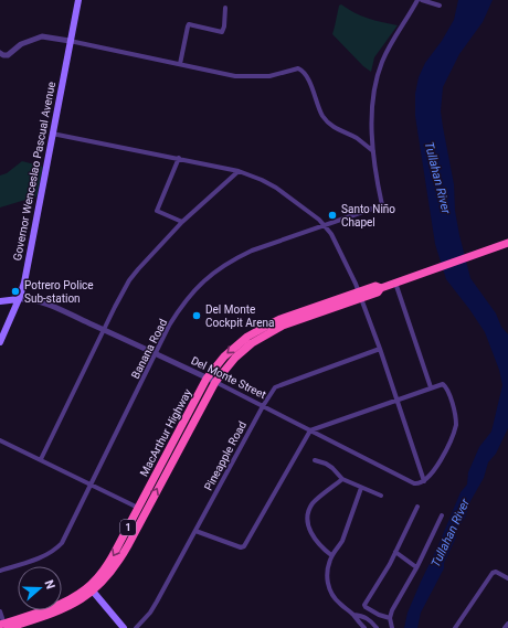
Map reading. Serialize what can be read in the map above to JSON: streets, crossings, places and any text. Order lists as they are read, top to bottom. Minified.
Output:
{"streets":{"highway":["MacArthur Highway","1"],"main road":["Governor Wenceslao Pascual Avenue"],"street":["Banana Road","Del Monte Street","Pineapple Road"]},"crossings":[["Governor Wenceslao Pascual Avenue","Del Monte Street"],["Banana Road","Del Monte Street"],["Del Monte Street","MacArthur Highway"],["Del Monte Street","Pineapple Road"]],"water":["Tullahan River"],"places":["Santo Niño Chapel","Potrero Police Sub-station","Del Monte Cockpit Arena"],"north":"right"}
